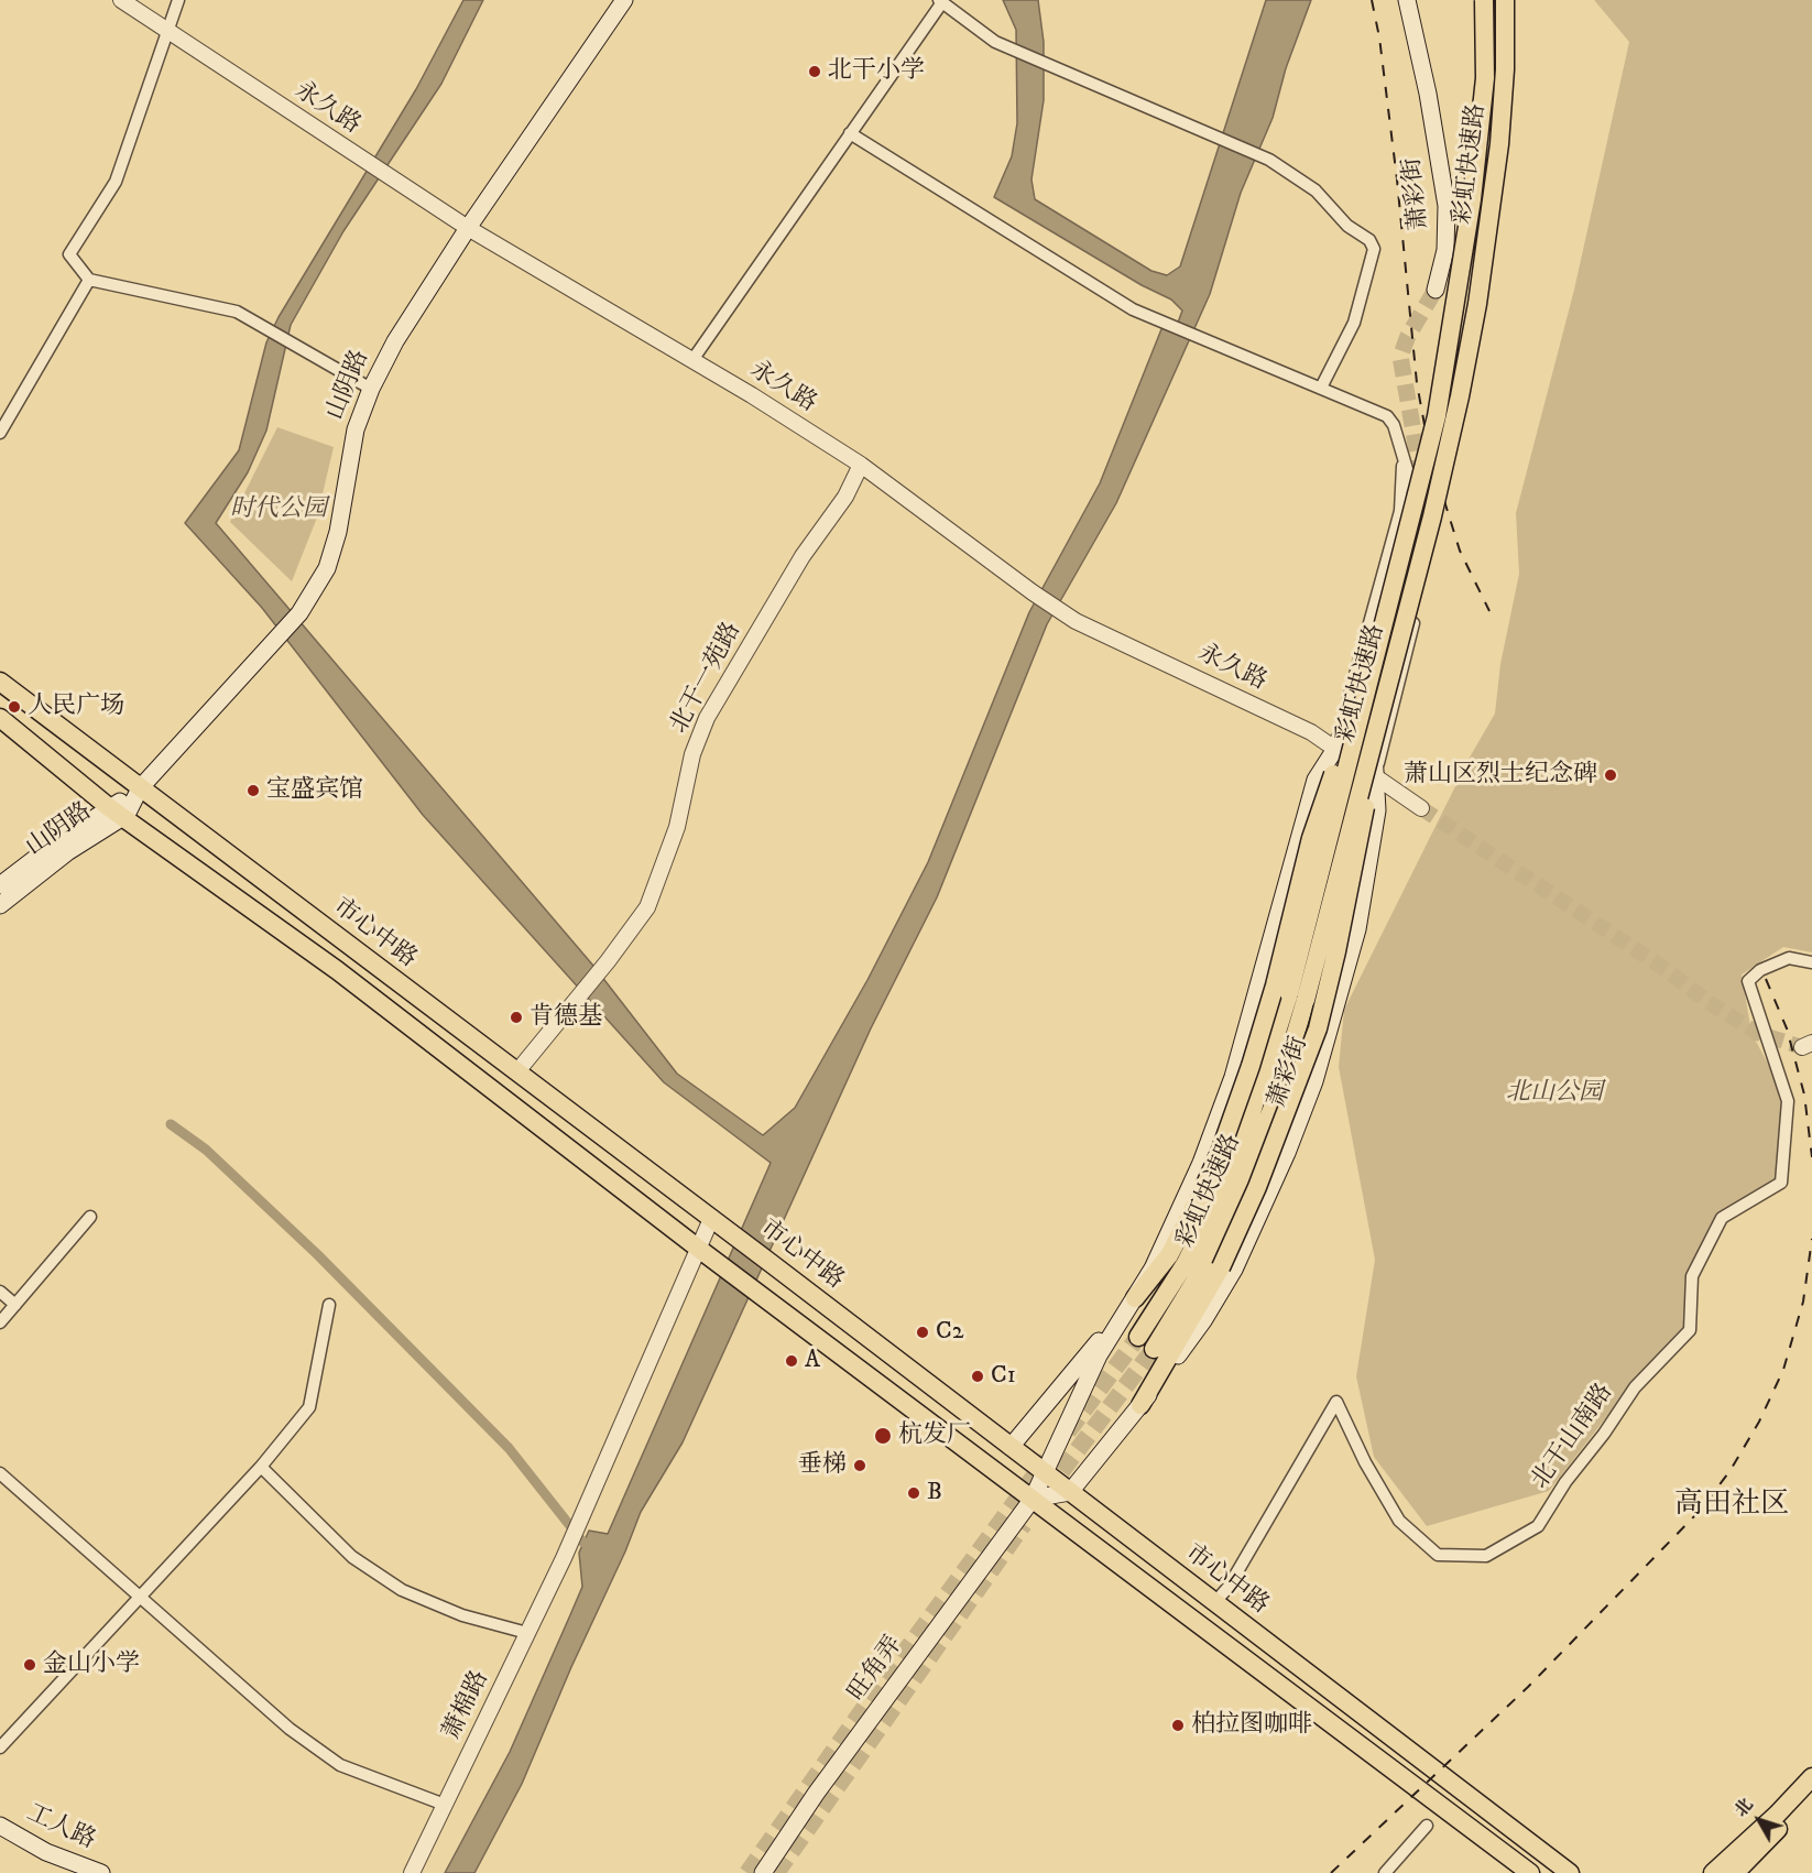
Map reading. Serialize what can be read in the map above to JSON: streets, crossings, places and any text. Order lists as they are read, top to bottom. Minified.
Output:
{"streets":{"main road":["彩虹快速路","萧彩街","山阴路","市心中路","旺角弄","工人路"],"street":["永久路","北干一苑路","北干山南路","萧棉路"]},"crossings":[["永久路","萧彩街"],["永久路","山阴路"],["永久路","北干一苑路"],["萧彩街","市心中路"],["山阴路","市心中路"],["北干一苑路","市心中路"],["市心中路","北干山南路"],["市心中路","旺角弄"],["市心中路","萧棉路"]],"districts":["高田社区"],"parks":["时代公园","北山公园"],"places":["北干小学","人民广场","萧山区烈士纪念碑","宝盛宾馆","肯德基","C2","A","C1","杭发厂","垂梯","B","金山小学","柏拉图咖啡"],"north":"top left"}
